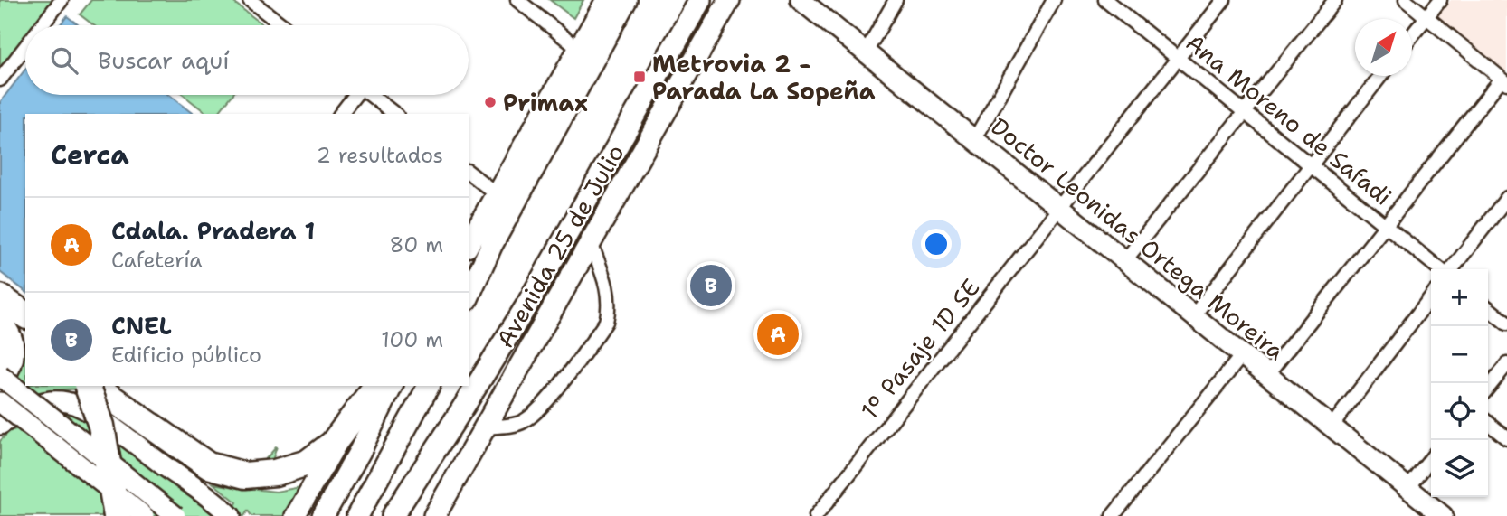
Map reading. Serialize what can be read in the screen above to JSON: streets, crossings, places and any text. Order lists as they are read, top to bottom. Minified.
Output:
{"streets":{"main road":["Avenida 25 de Julio"],"street":["Ana Moreno de Safadi","Doctor Leonidas Ortega Moreira","1º Pasaje 1D SE"]},"crossings":[["Ana Moreno de Safadi","1º Pasaje 1D SE"],["Doctor Leonidas Ortega Moreira","1º Pasaje 1D SE"]],"places":{"transit":["Metrovia 2 - Parada La Sopeña"],"other":["Primax"]},"north":"top right","page":{"search":"Buscar aquí","heading":["Cerca","2 resultados"],"list":[{"mark":"A","name":"Cdala. Pradera 1","note":"Cafetería","value":"80 m"},{"mark":"B","name":"CNEL","note":"Edificio público","value":"100 m"}],"pins":["B","A"],"map_buttons":["+","−"]}}
